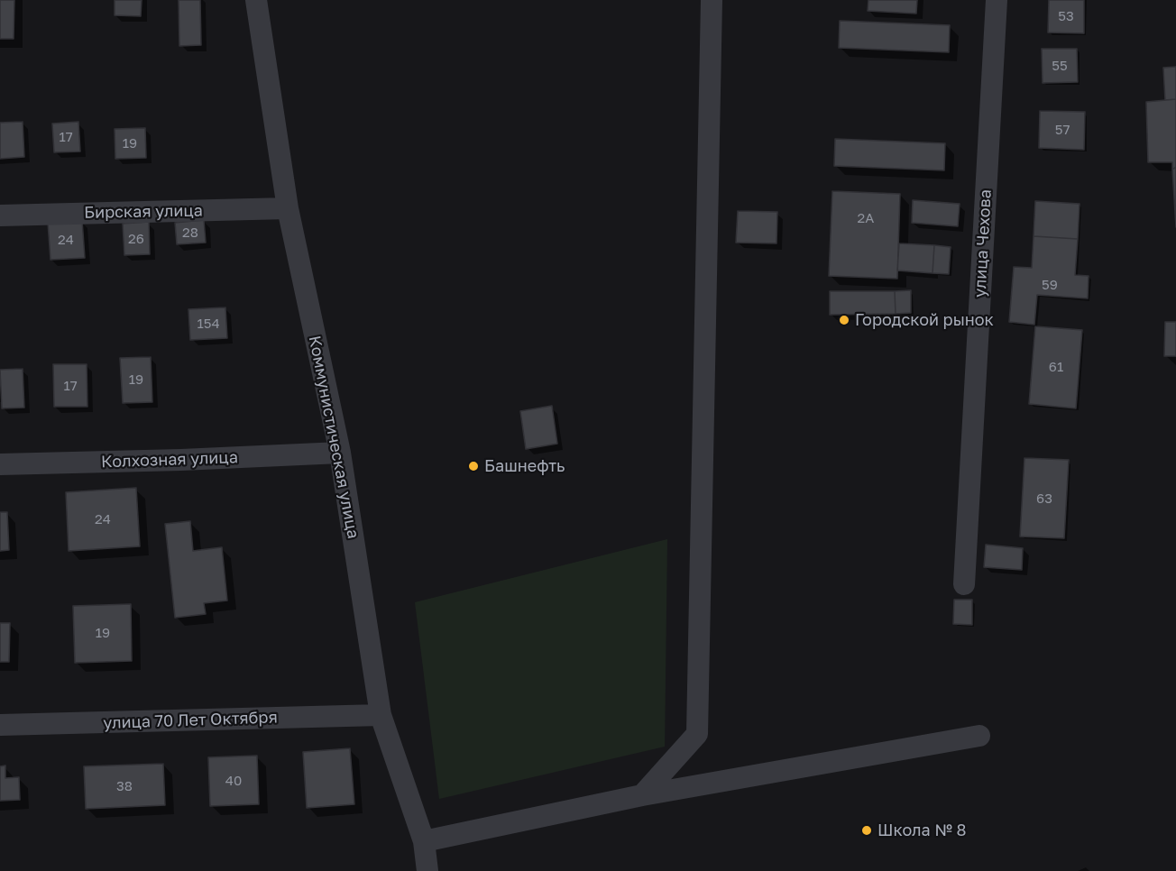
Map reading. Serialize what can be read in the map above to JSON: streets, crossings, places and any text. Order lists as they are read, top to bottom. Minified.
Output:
{"streets":{"street":["Бирская улица","улица Чехова","Коммунистическая улица","Колхозная улица","улица 70 Лет Октября"]},"crossings":[["Бирская улица","Коммунистическая улица"],["Коммунистическая улица","Колхозная улица"],["Коммунистическая улица","улица 70 Лет Октября"]],"places":["Городской рынок","Башнефть","Школа № 8"],"house_numbers":["53","55","57","17","19","2А","28","26","24","59","154","61","19","17","63","24","19","40","38"]}
